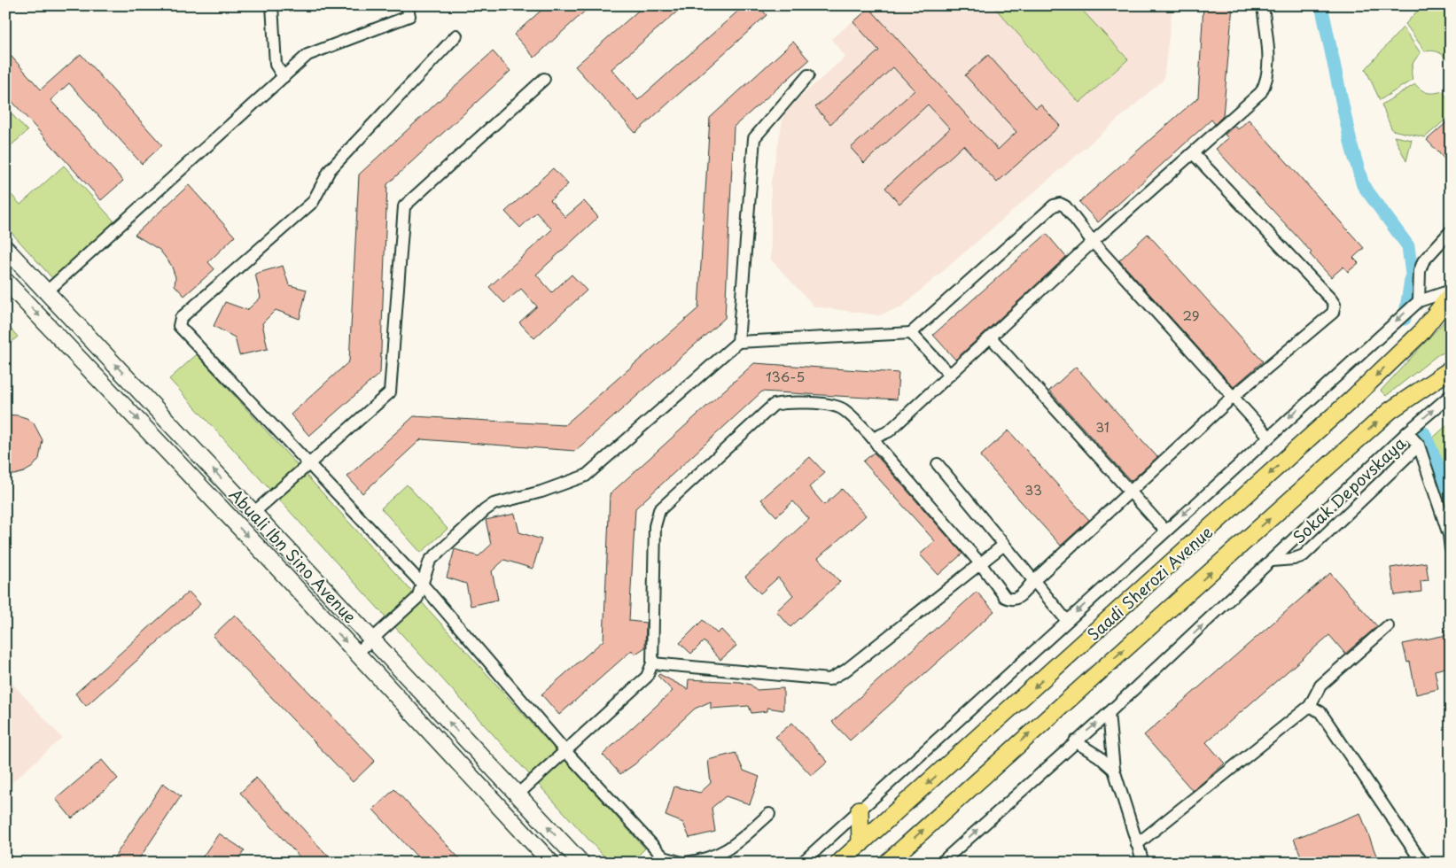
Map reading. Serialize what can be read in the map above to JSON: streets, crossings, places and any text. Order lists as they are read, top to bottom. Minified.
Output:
{"streets":{"main road":["Abuali Ibn Sino Avenue","Saadi Sherozi Avenue"],"street":["Sokak Depovskaya"]},"house_numbers":["29","136-5","31","33"]}
